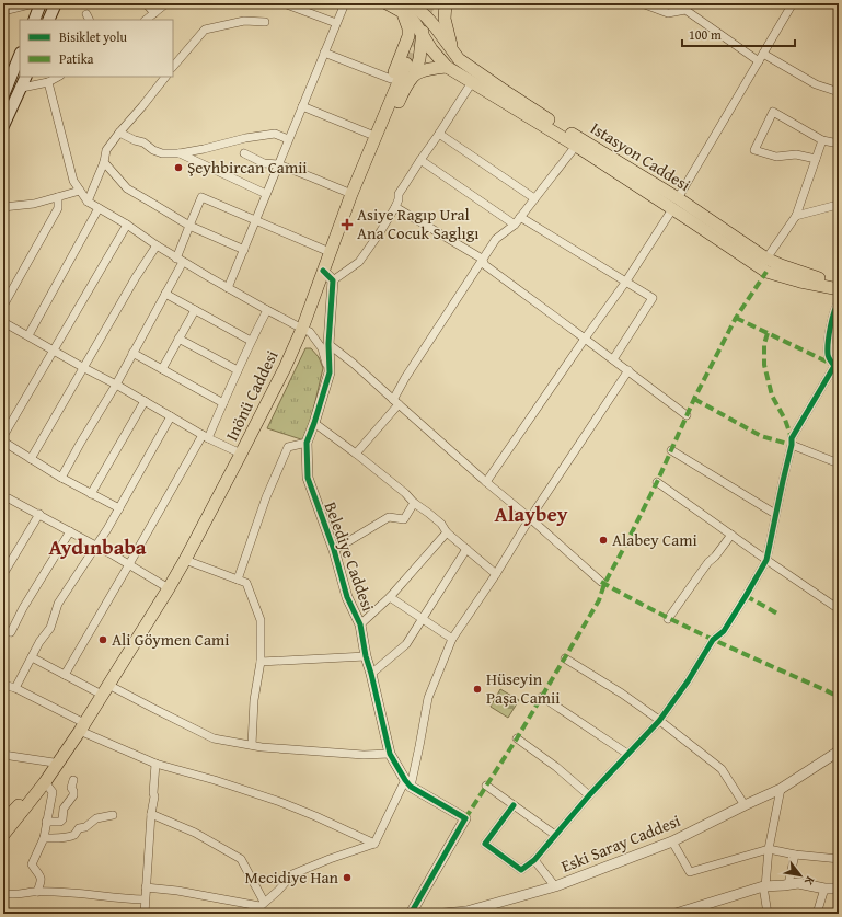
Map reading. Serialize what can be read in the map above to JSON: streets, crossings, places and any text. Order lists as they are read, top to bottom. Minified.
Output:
{"streets":{"main road":["Istasyon Caddesi","Inönü Caddesi"],"street":["Belediye Caddesi","Eski Saray Caddesi"]},"districts":["Alaybey","Aydınbaba"],"places":{"other":["Şeyhbircan Camii","Alabey Cami","Ali Göymen Cami","Hüseyin Paşa Camii","Mecidiye Han"],"health":["Asiye Ragıp Ural Ana Cocuk Saglıgı"]},"legend":["Bisiklet yolu","Patika"],"scale_bar":"100 m","north":"bottom right"}
